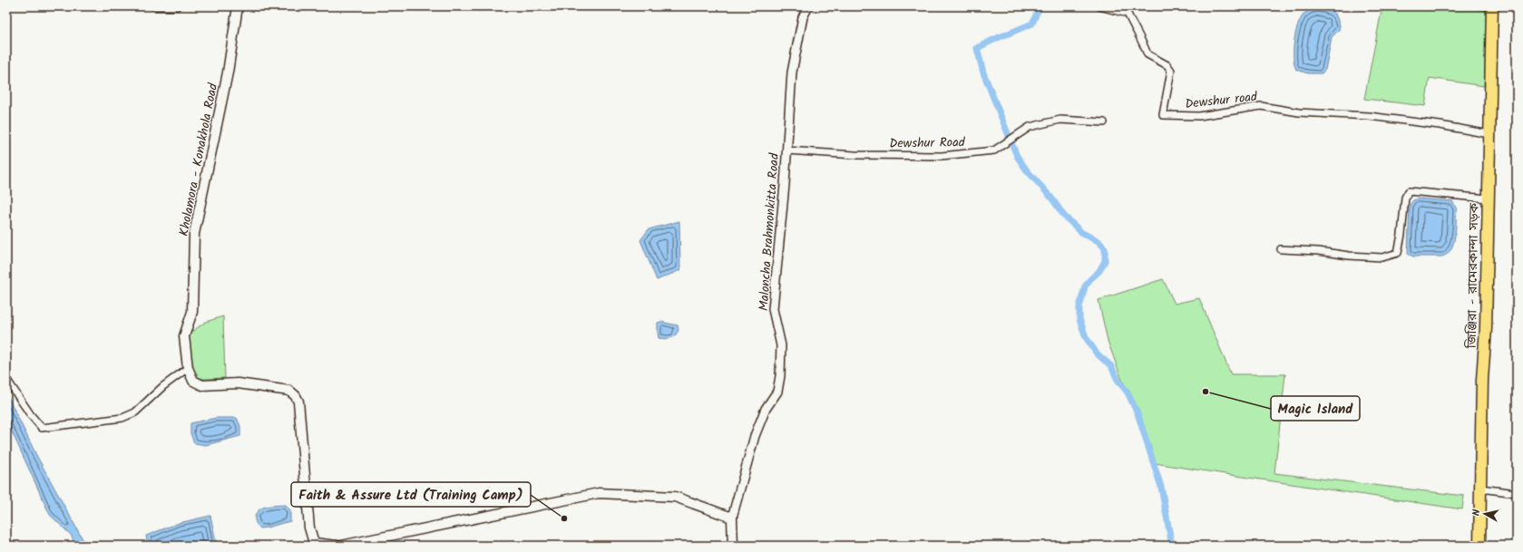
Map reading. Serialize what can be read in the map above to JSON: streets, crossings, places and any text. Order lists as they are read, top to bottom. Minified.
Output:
{"streets":{"main road":["Kholamora - Konakhola Road","জিঞ্জিরা - রামেরকান্দা সড়ক"],"street":["Dewshur road","Dewshur Road","Maloncha Brahmonkitta Road"]},"crossings":[["Dewshur road","জিঞ্জিরা - রামেরকান্দা সড়ক"],["Dewshur Road","Maloncha Brahmonkitta Road"]],"places":["Magic Island","Faith & Assure Ltd (Training Camp)"],"north":"left"}
